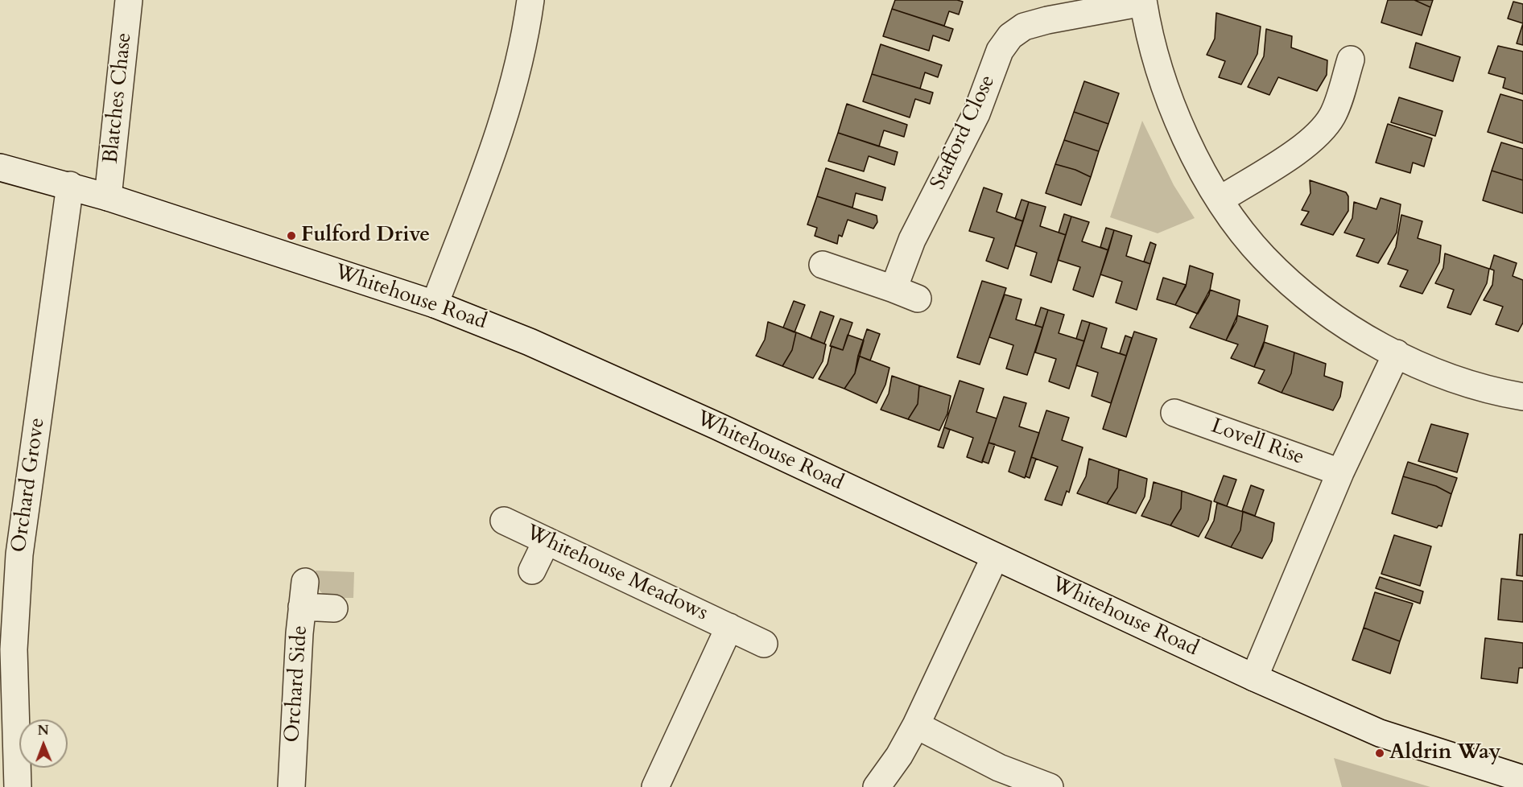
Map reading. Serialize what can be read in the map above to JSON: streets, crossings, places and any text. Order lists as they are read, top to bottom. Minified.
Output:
{"streets":{"street":["Blatches Chase","Stafford Close","Whitehouse Road","Lovell Rise","Orchard Grove","Whitehouse Meadows","Orchard Side"]},"crossings":[["Blatches Chase","Whitehouse Road"],["Whitehouse Road","Orchard Grove"]],"places":["Fulford Drive","Aldrin Way"],"north":"top"}
